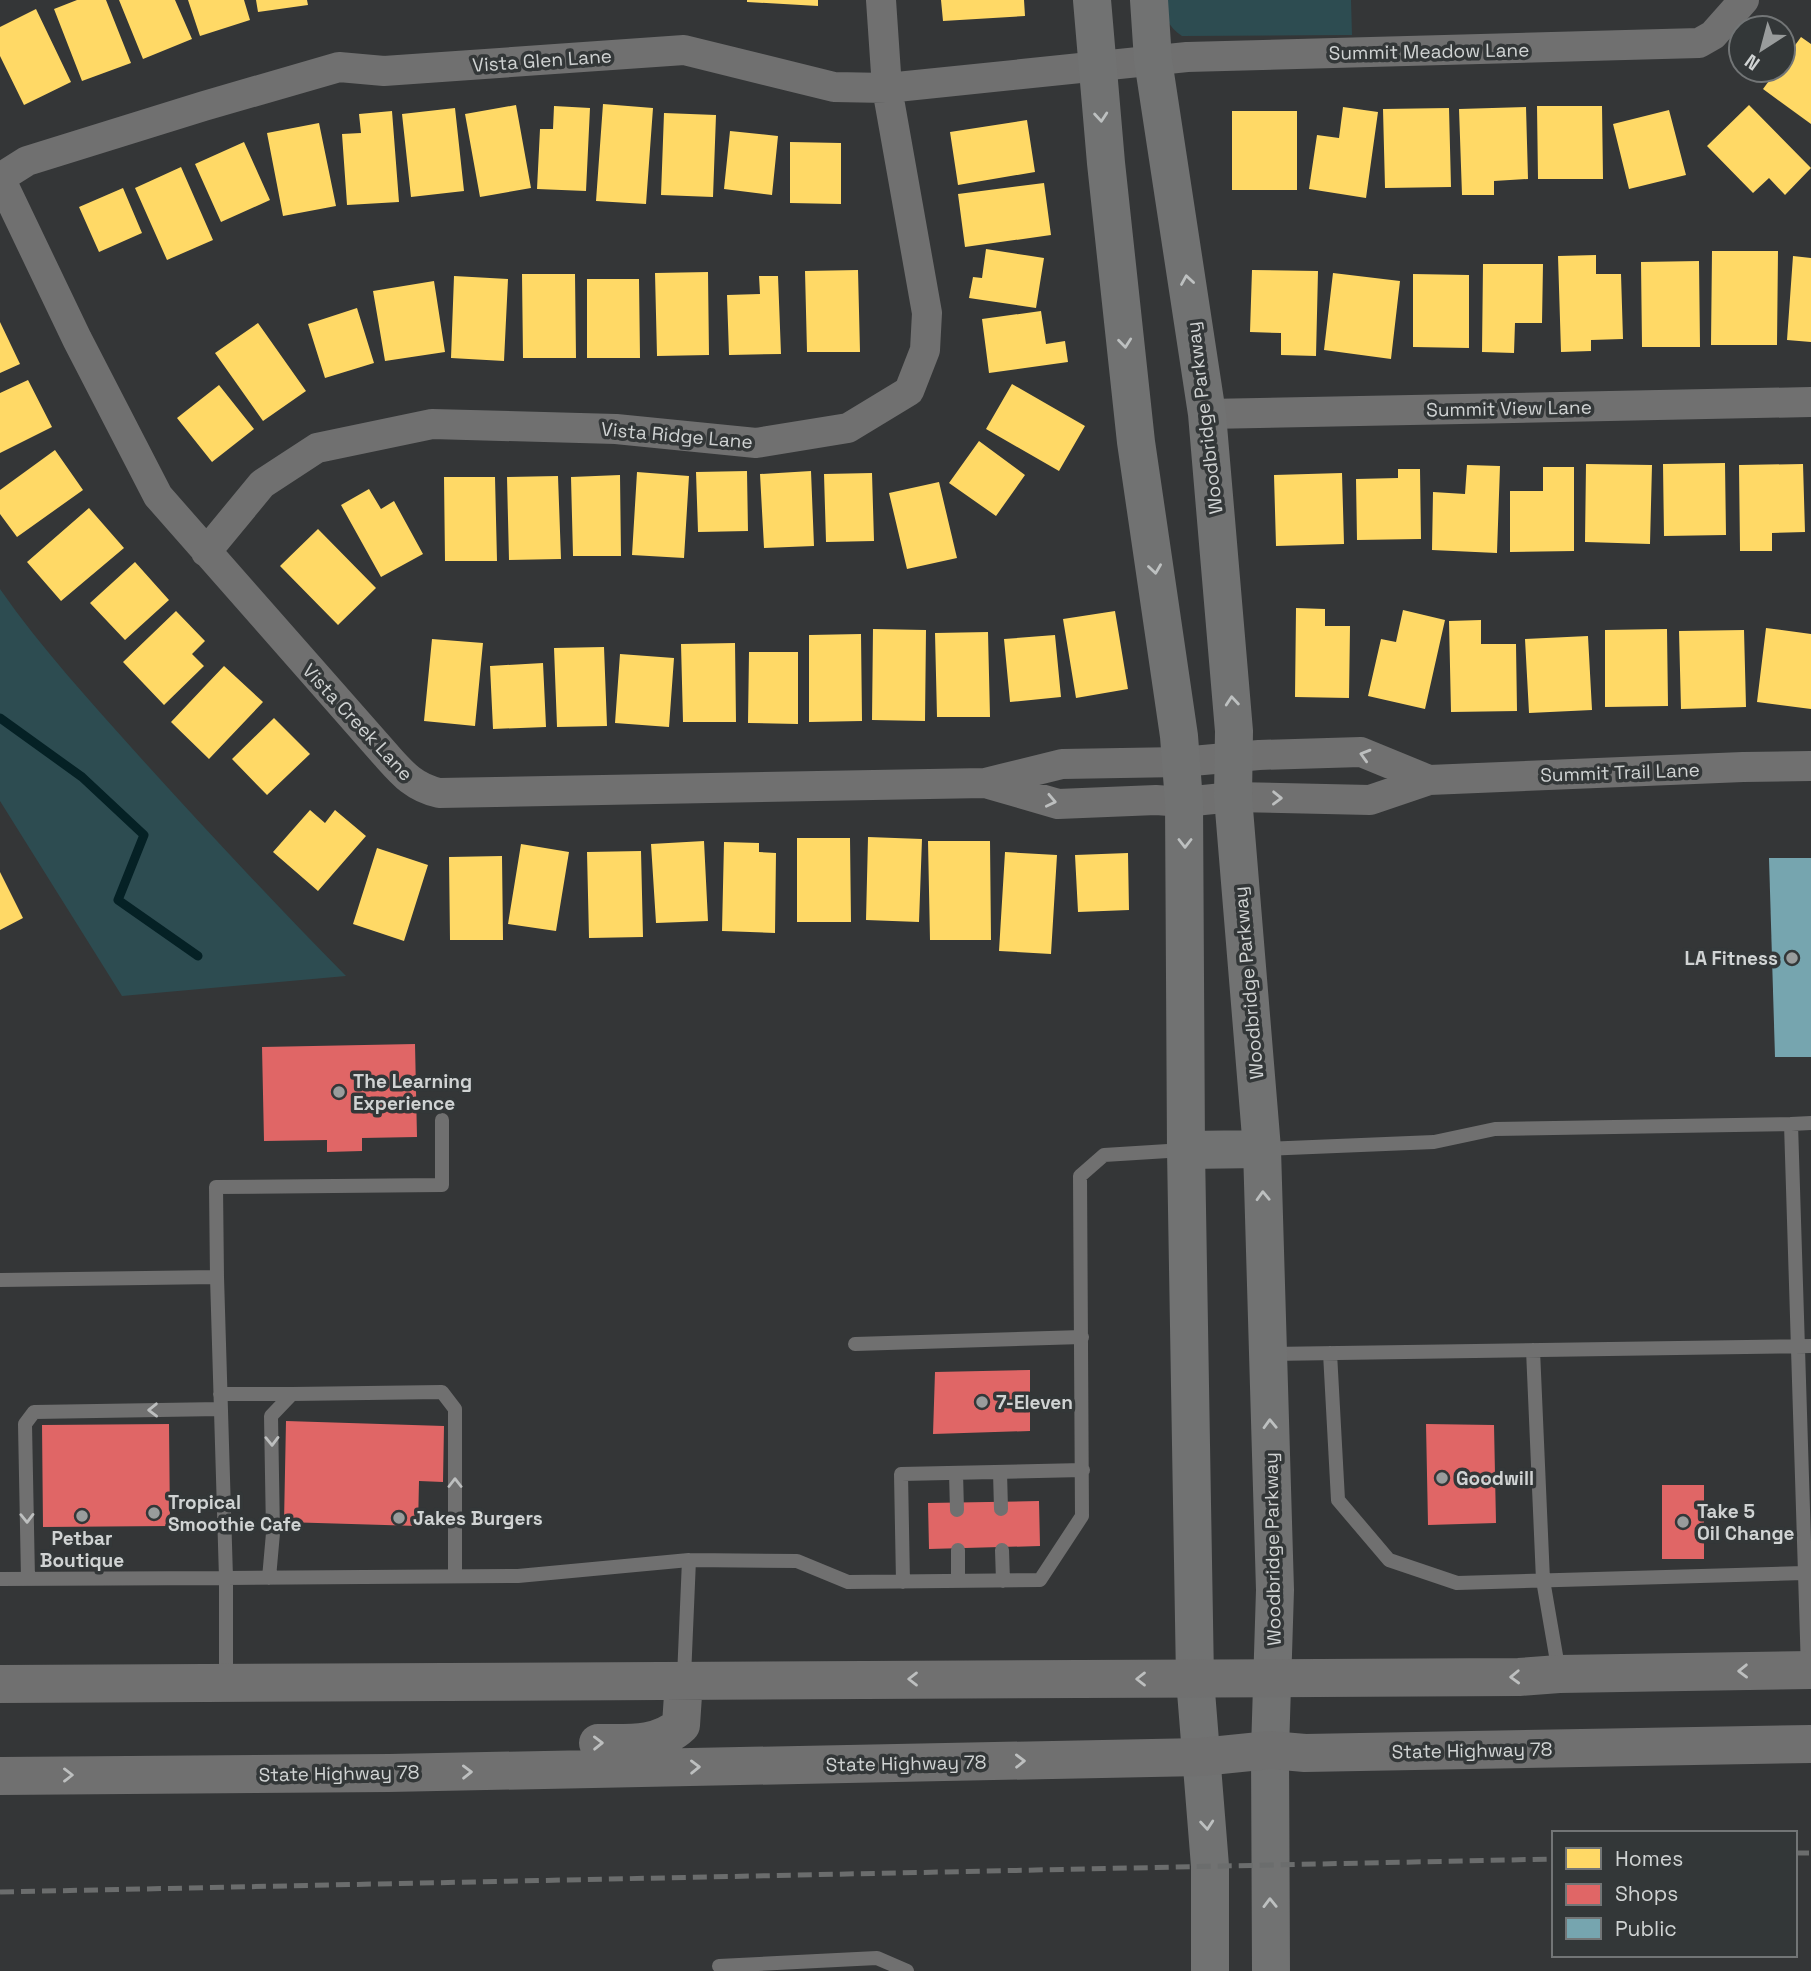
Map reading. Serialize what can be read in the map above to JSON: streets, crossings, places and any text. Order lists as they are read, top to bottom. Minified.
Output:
{"streets":{"main road":["Woodbridge Parkway","State Highway 78"],"street":["Summit Meadow Lane","Vista Glen Lane","Summit View Lane","Vista Ridge Lane","Vista Creek Lane","Summit Trail Lane"]},"crossings":[["Summit Meadow Lane","Vista Glen Lane"],["Summit Meadow Lane","Woodbridge Parkway"],["Vista Glen Lane","Vista Ridge Lane"],["Vista Glen Lane","Vista Creek Lane"],["Summit View Lane","Woodbridge Parkway"],["Woodbridge Parkway","Summit Trail Lane"],["Woodbridge Parkway","State Highway 78"],["Vista Ridge Lane","Vista Creek Lane"],["Vista Creek Lane","Summit Trail Lane"]],"places":["LA Fitness","The Learning Experience","7-Eleven","Goodwill","Tropical Smoothie Cafe","Petbar Boutique","Jakes Burgers","Take 5 Oil Change"],"legend":["Homes","Shops","Public"],"north":"bottom left"}
